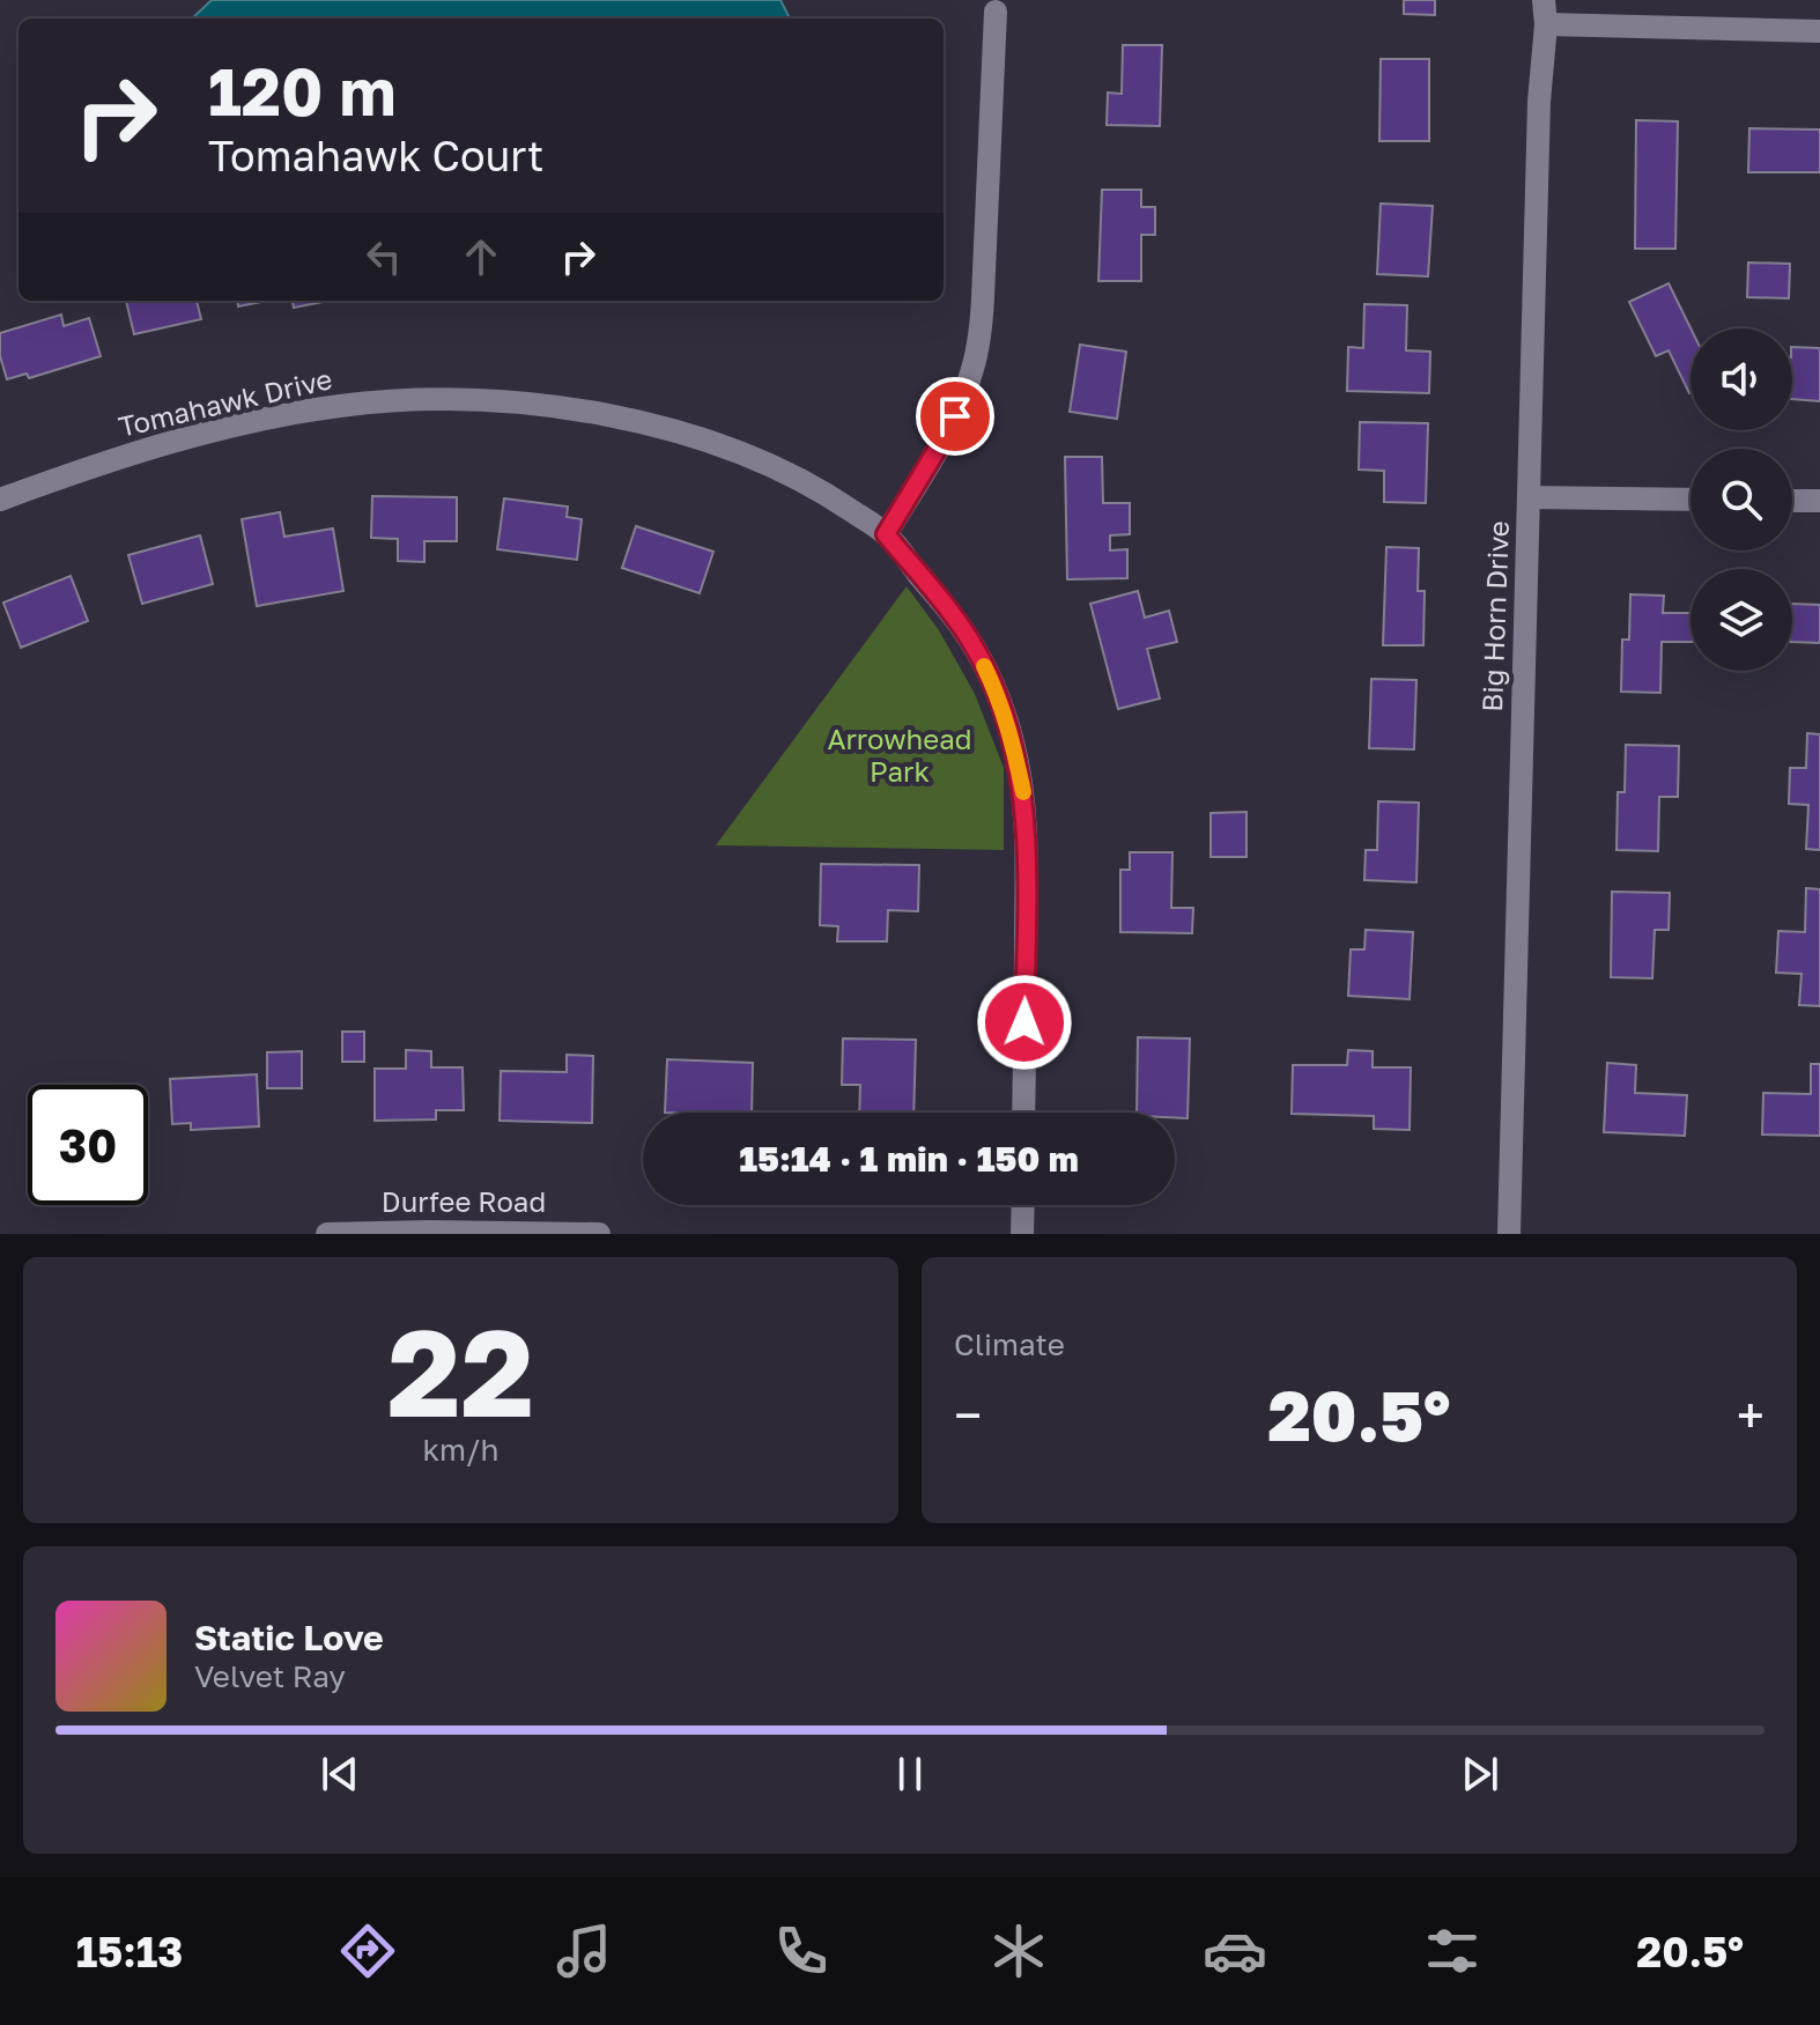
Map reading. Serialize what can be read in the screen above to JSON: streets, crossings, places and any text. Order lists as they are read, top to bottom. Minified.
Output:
{"streets":{"street":["Tomahawk Drive","Big Horn Drive","Durfee Road"]},"parks":["Arrowhead Park"],"page":{"turn":["120 m","Tomahawk Court"],"limit":"30","trip":"15:14 · 1 min · 150 m","tile":[["22","km/h"],"Climate"],"heat":["−","20.5°","+"],"song":["Static Love","Velvet Ray"],"tabs":["15:13","20.5°"]}}
